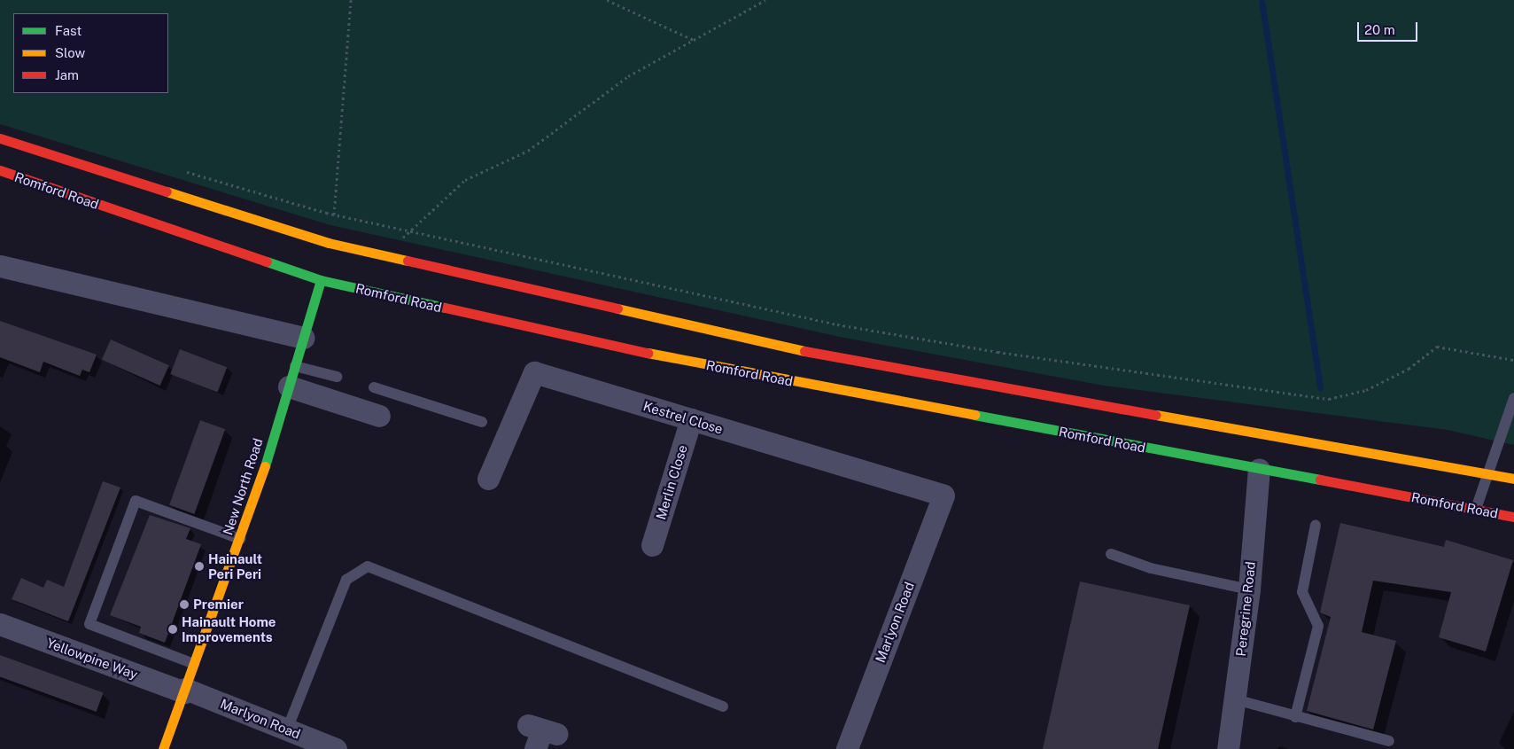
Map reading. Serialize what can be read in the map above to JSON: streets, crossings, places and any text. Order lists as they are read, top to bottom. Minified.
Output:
{"streets":{"main road":["Romford Road","New North Road"],"street":["Kestrel Close","Merlin Close","Peregrine Road","Marlyon Road","Yellowpine Way"]},"crossings":[["Romford Road","New North Road"],["Romford Road","Peregrine Road"],["Kestrel Close","Merlin Close"],["Kestrel Close","Marlyon Road"],["New North Road","Marlyon Road"],["New North Road","Yellowpine Way"],["Marlyon Road","Yellowpine Way"]],"places":["Hainault Peri Peri","Premier","Hainault Home Improvements"],"legend":["Fast","Slow","Jam"],"scale_bar":"20 m"}
